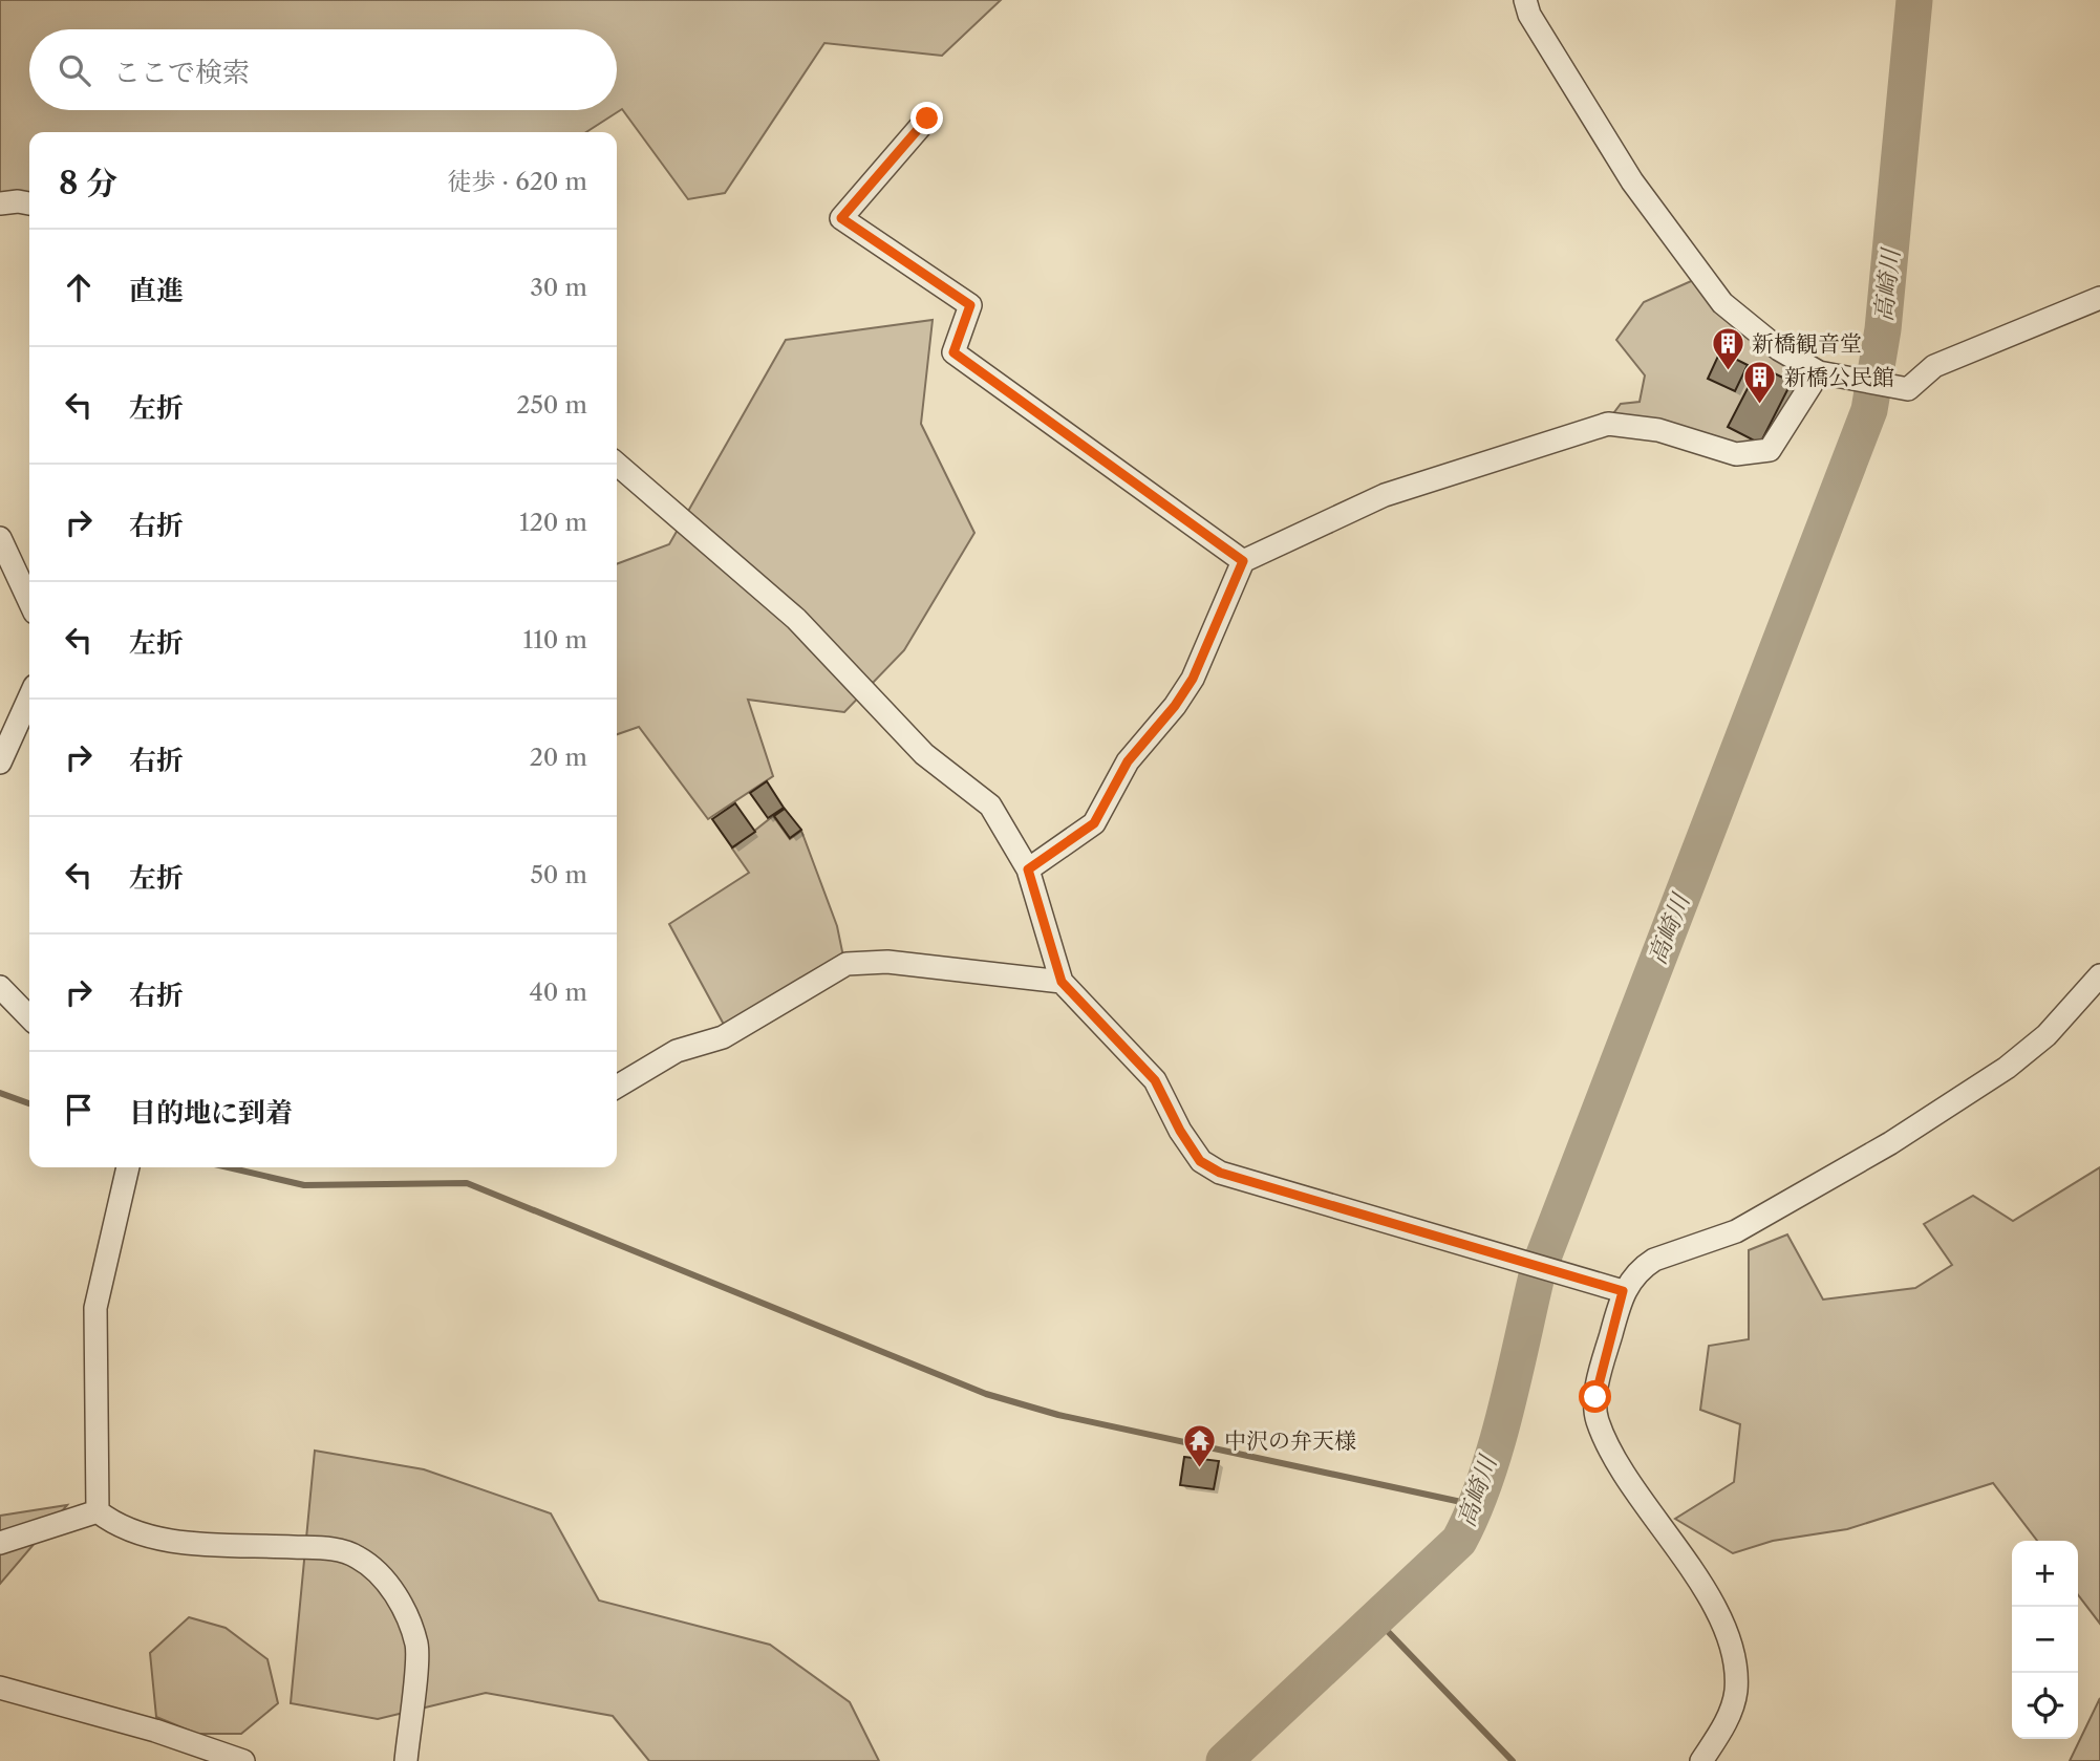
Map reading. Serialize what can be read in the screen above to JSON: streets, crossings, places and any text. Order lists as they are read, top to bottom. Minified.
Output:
{"water":["高崎川"],"places":{"building":["新橋観音堂","新橋公民館"],"temple":["中沢の弁天様"]},"page":{"search":"ここで検索","heading":["8 分","徒歩 · 620 m"],"list":[["直進","30 m"],["左折","250 m"],["右折","120 m"],["左折","110 m"],["右折","20 m"],["左折","50 m"],["右折","40 m"],"目的地に到着"],"map_buttons":["+","−"]}}
